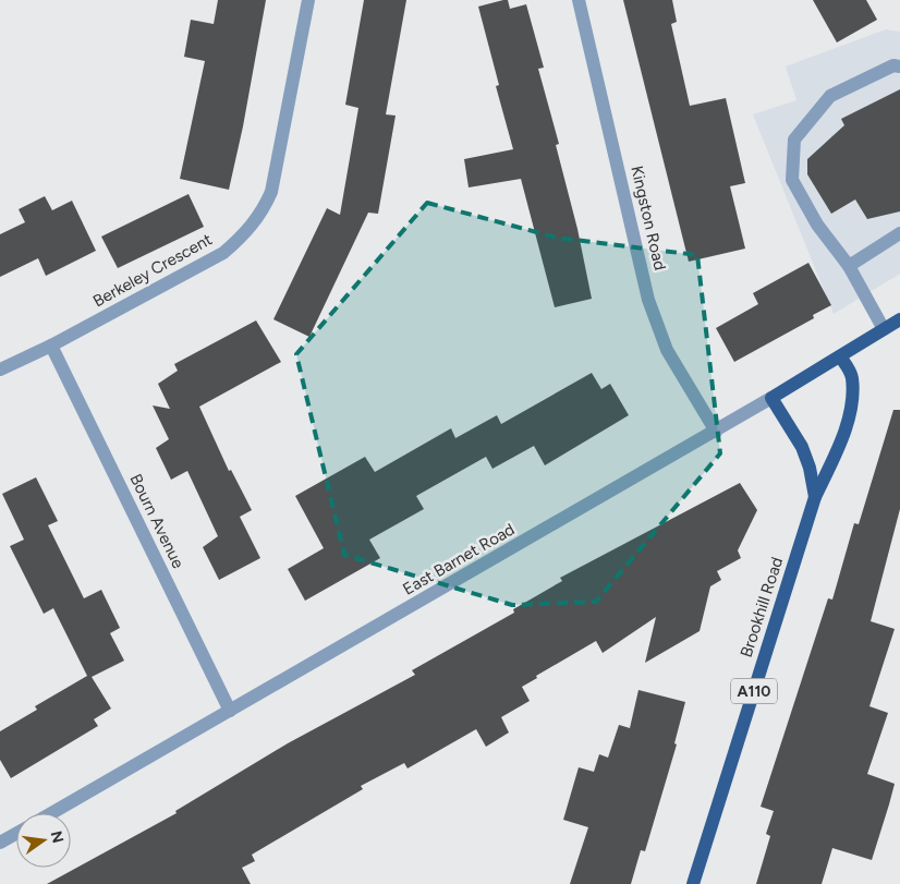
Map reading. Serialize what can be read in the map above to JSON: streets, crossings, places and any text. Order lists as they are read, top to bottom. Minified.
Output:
{"streets":{"main road":["East Barnet Road","Brookhill Road","A110"],"street":["Kingston Road","Berkeley Crescent","Bourn Avenue"]},"crossings":[["Kingston Road","East Barnet Road"],["Berkeley Crescent","Bourn Avenue"],["Bourn Avenue","East Barnet Road"],["East Barnet Road","Brookhill Road"]],"north":"right"}
